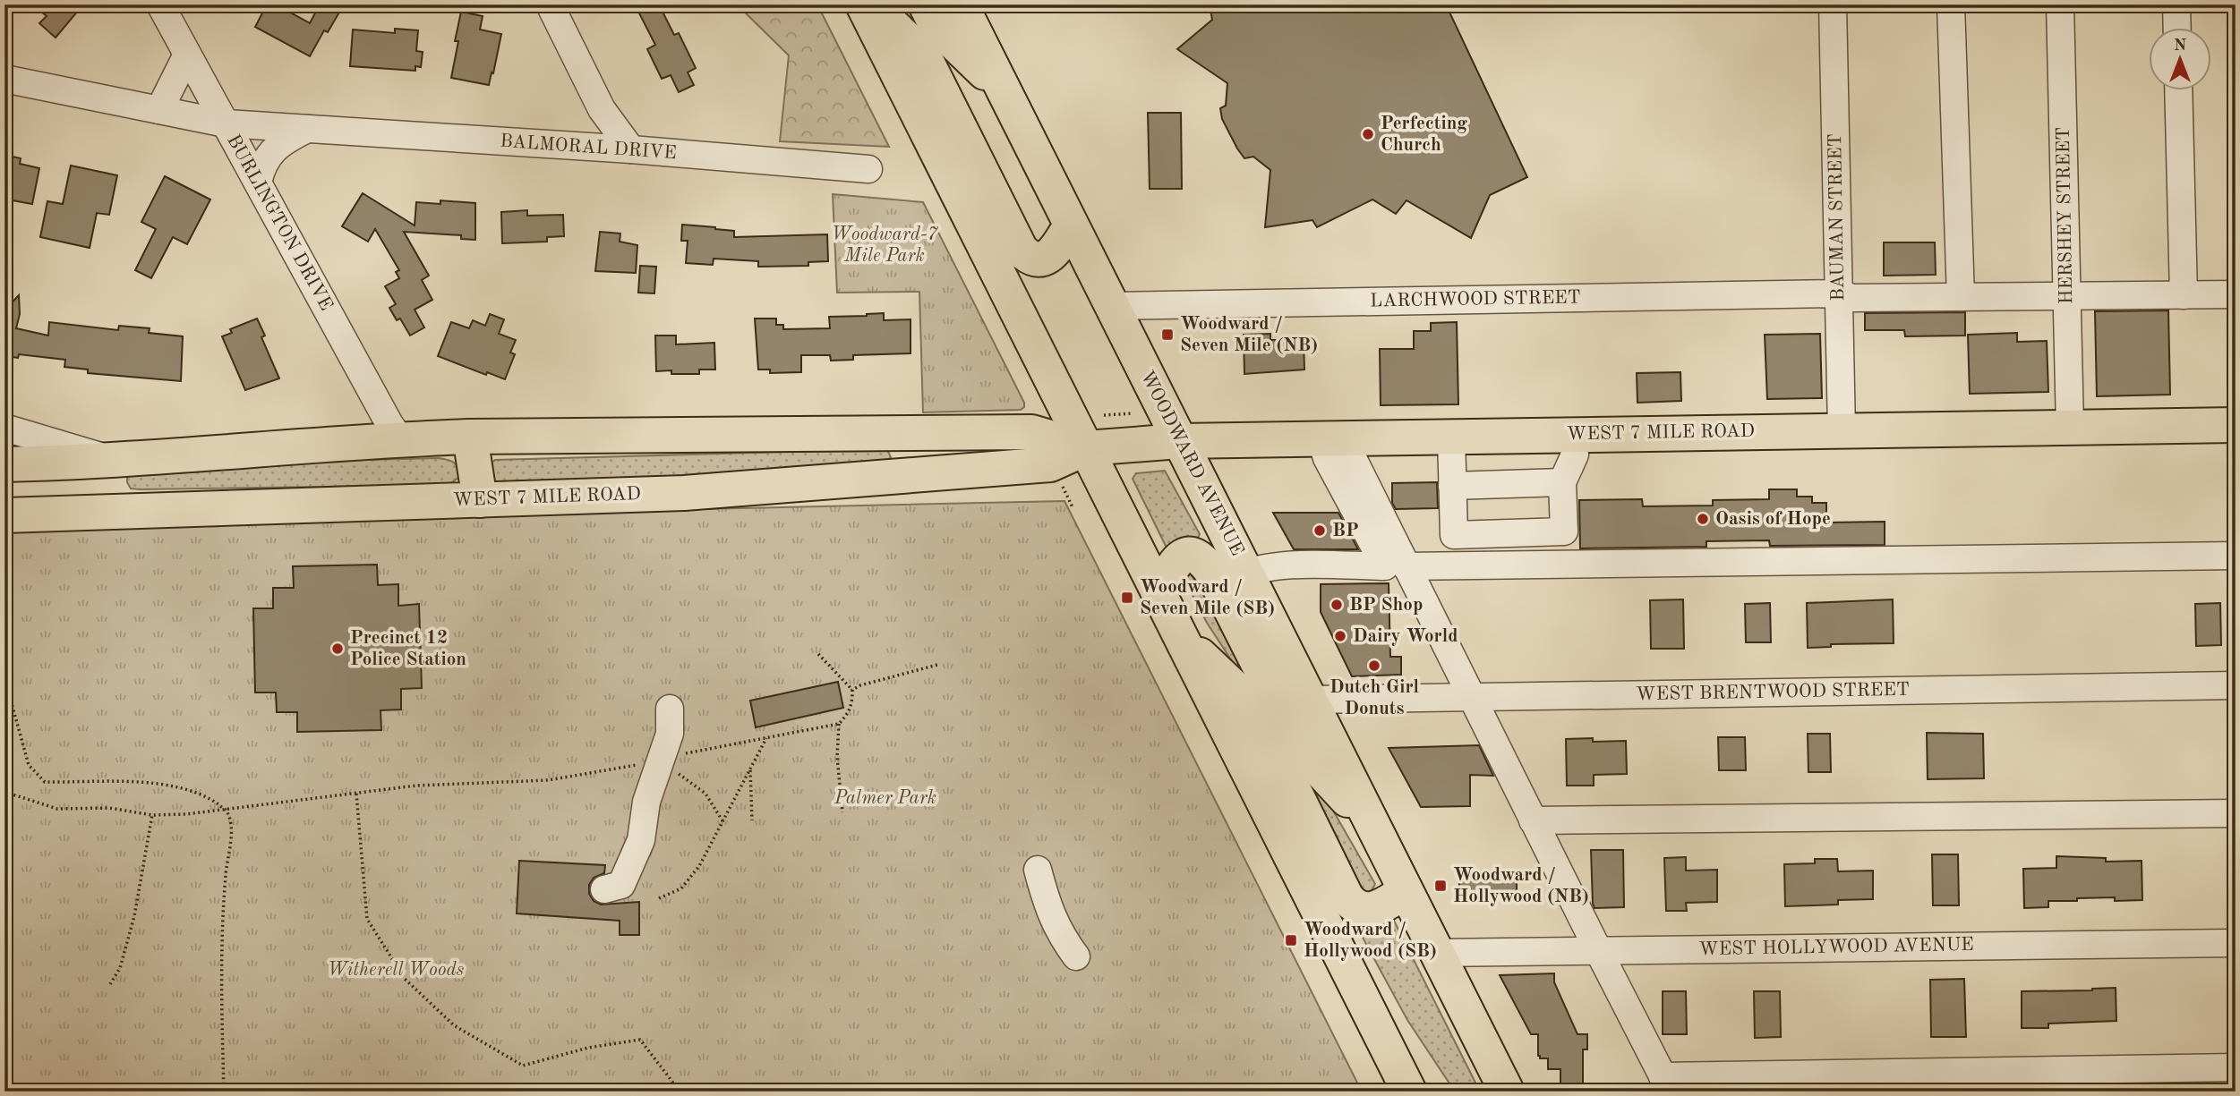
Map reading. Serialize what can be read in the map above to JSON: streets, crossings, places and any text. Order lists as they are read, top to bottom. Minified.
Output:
{"streets":{"main road":["WEST 7 MILE ROAD","WOODWARD AVENUE"],"street":["BALMORAL DRIVE","HERSHEY STREET","BAUMAN STREET","BURLINGTON DRIVE","LARCHWOOD STREET","WEST BRENTWOOD STREET","WEST HOLLYWOOD AVENUE"]},"crossings":[["BALMORAL DRIVE","BURLINGTON DRIVE"],["HERSHEY STREET","LARCHWOOD STREET"],["HERSHEY STREET","WEST 7 MILE ROAD"],["BAUMAN STREET","LARCHWOOD STREET"],["BAUMAN STREET","WEST 7 MILE ROAD"],["BURLINGTON DRIVE","WEST 7 MILE ROAD"],["LARCHWOOD STREET","WOODWARD AVENUE"],["WEST 7 MILE ROAD","WOODWARD AVENUE"],["WOODWARD AVENUE","WEST BRENTWOOD STREET"],["WOODWARD AVENUE","WEST HOLLYWOOD AVENUE"]],"parks":["Woodward-7 Mile Park","Palmer Park","Witherell Woods"],"places":{"other":["Perfecting Church","Oasis of Hope","BP","BP Shop","Dairy World","Precinct 12 Police Station","Dutch Girl Donuts"],"transit":["Woodward / Seven Mile (NB)","Woodward / Seven Mile (SB)","Woodward / Hollywood (NB)","Woodward / Hollywood (SB)"]},"north":"top"}
